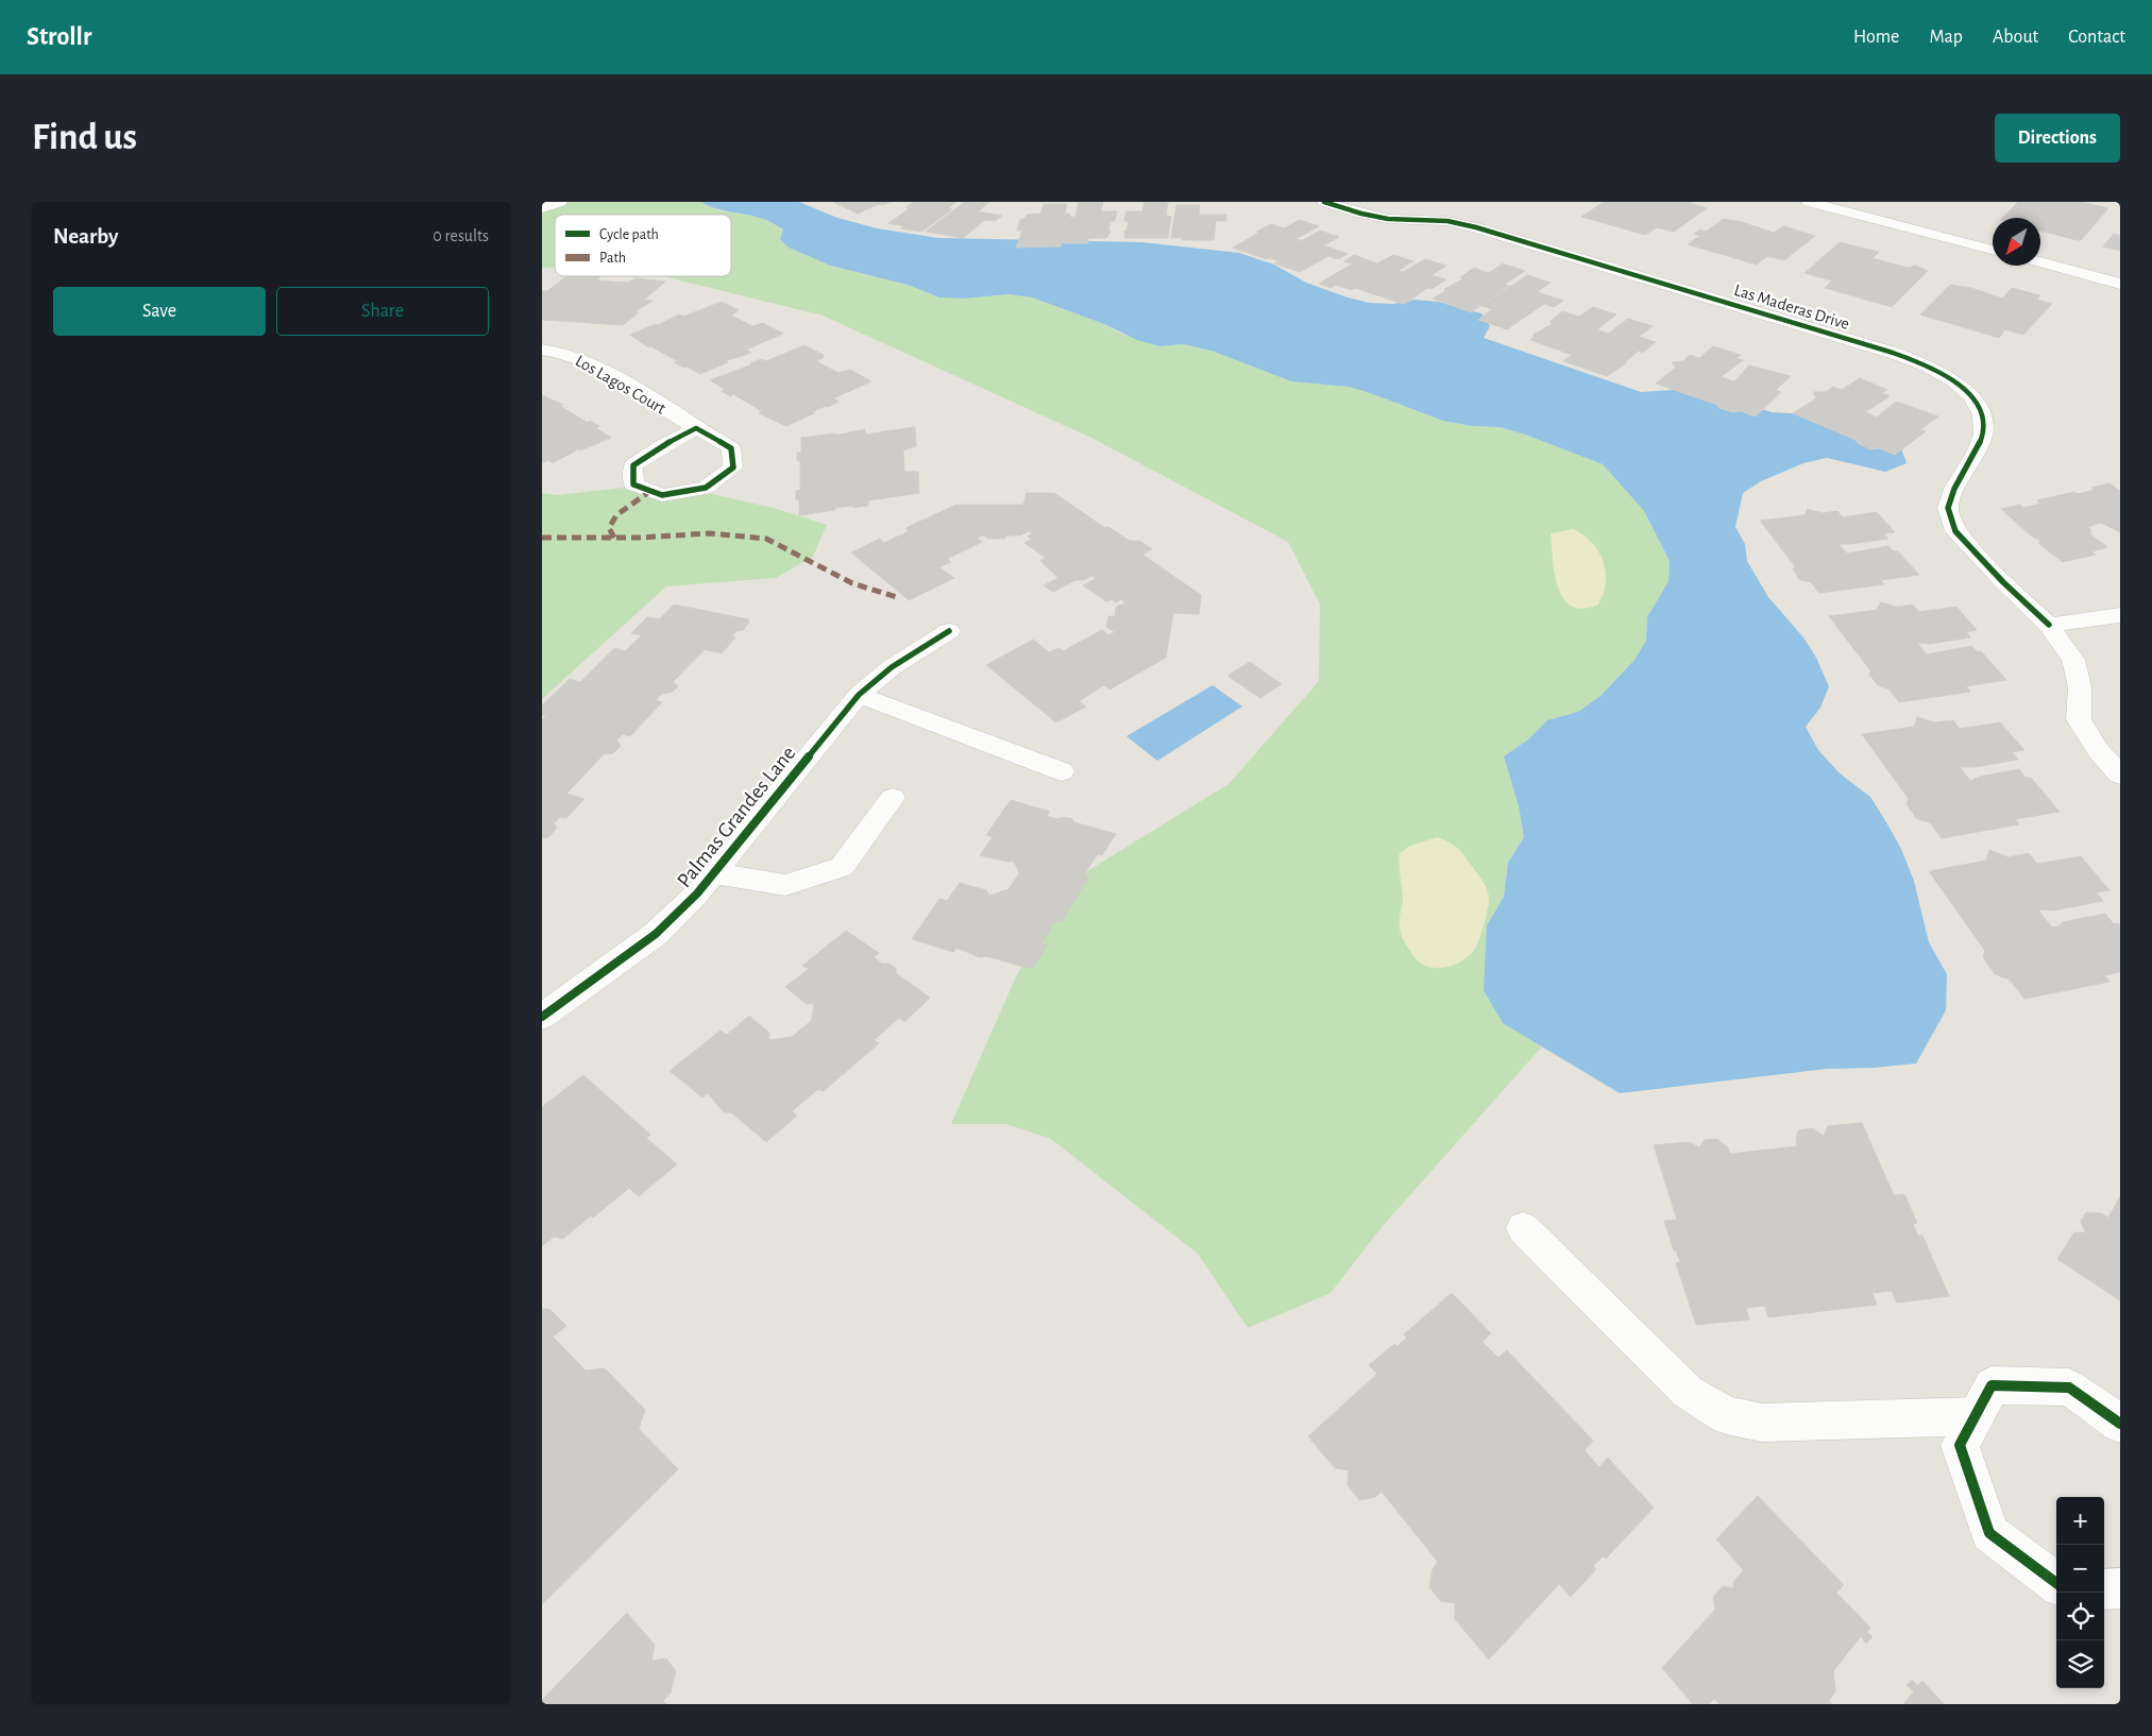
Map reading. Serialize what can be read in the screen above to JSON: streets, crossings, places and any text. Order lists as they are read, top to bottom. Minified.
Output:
{"streets":{"street":["Las Maderas Drive","Los Lagos Court","Palmas Grandes Lane"]},"legend":["Cycle path","Path"],"north":"bottom left","page":{"header":"Strollr","nav":["Home","Map","About","Contact"],"buttons":["Directions",["Save","Share"]],"title":"Find us","heading":["Nearby","0 results"],"map_buttons":["+","−"]}}
